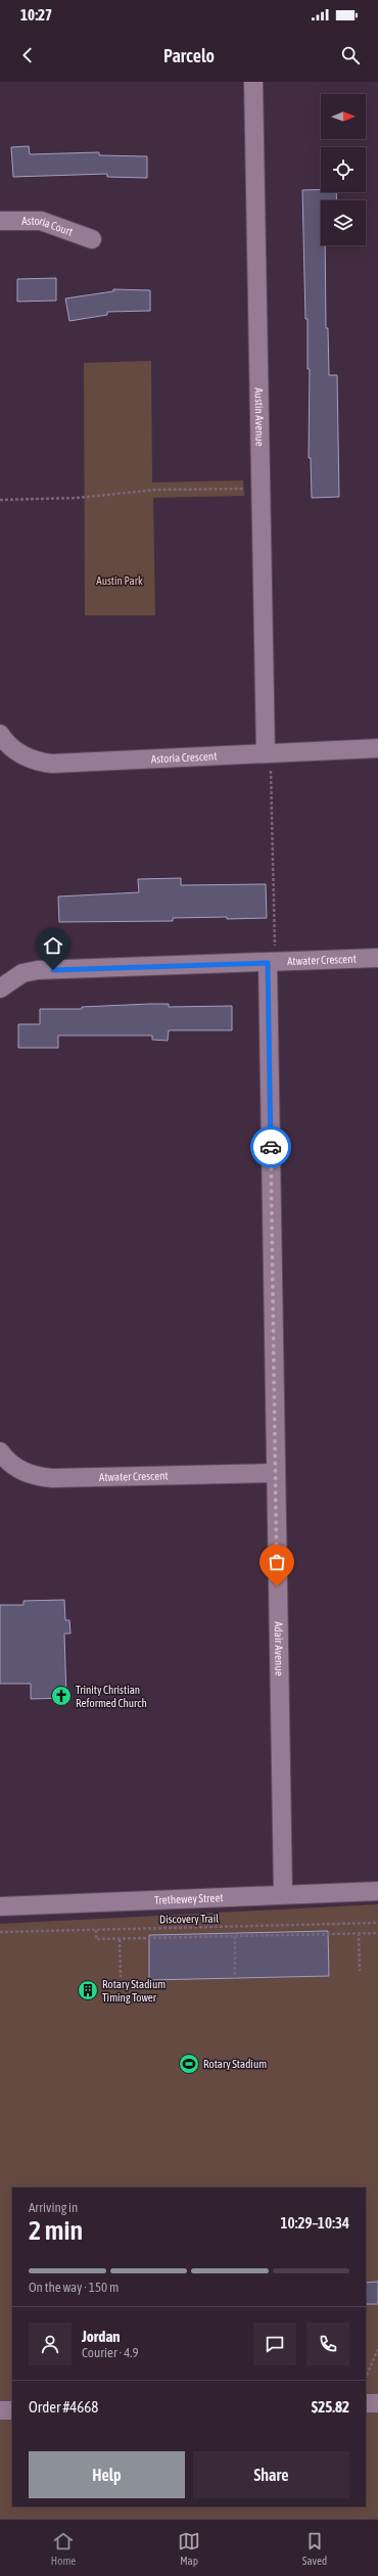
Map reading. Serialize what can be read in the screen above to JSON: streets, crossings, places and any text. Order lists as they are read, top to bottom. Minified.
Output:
{"streets":{"street":["Astoria Court","Austin Avenue","Astoria Crescent","Atwater Crescent","Adair Avenue","Trethewey Street"],"path":["Discovery Trail"]},"crossings":[["Austin Avenue","Astoria Crescent"],["Atwater Crescent","Adair Avenue"],["Adair Avenue","Trethewey Street"]],"parks":["Austin Park"],"places":{"church":["Trinity Christian Reformed Church"],"building":["Rotary Stadium Timing Tower"],"sports":["Rotary Stadium"]},"north":"right","page":{"status":"10:27","header":"Parcelo","heading":["2 min","Arriving in","10:29–10:34"],"panel":["Jordan","Courier · 4.9","Order #4668","$25.82"],"bar":"On the way · 150 m","buttons":["Help","Share"],"tabs":["Home","Map","Saved"]}}
